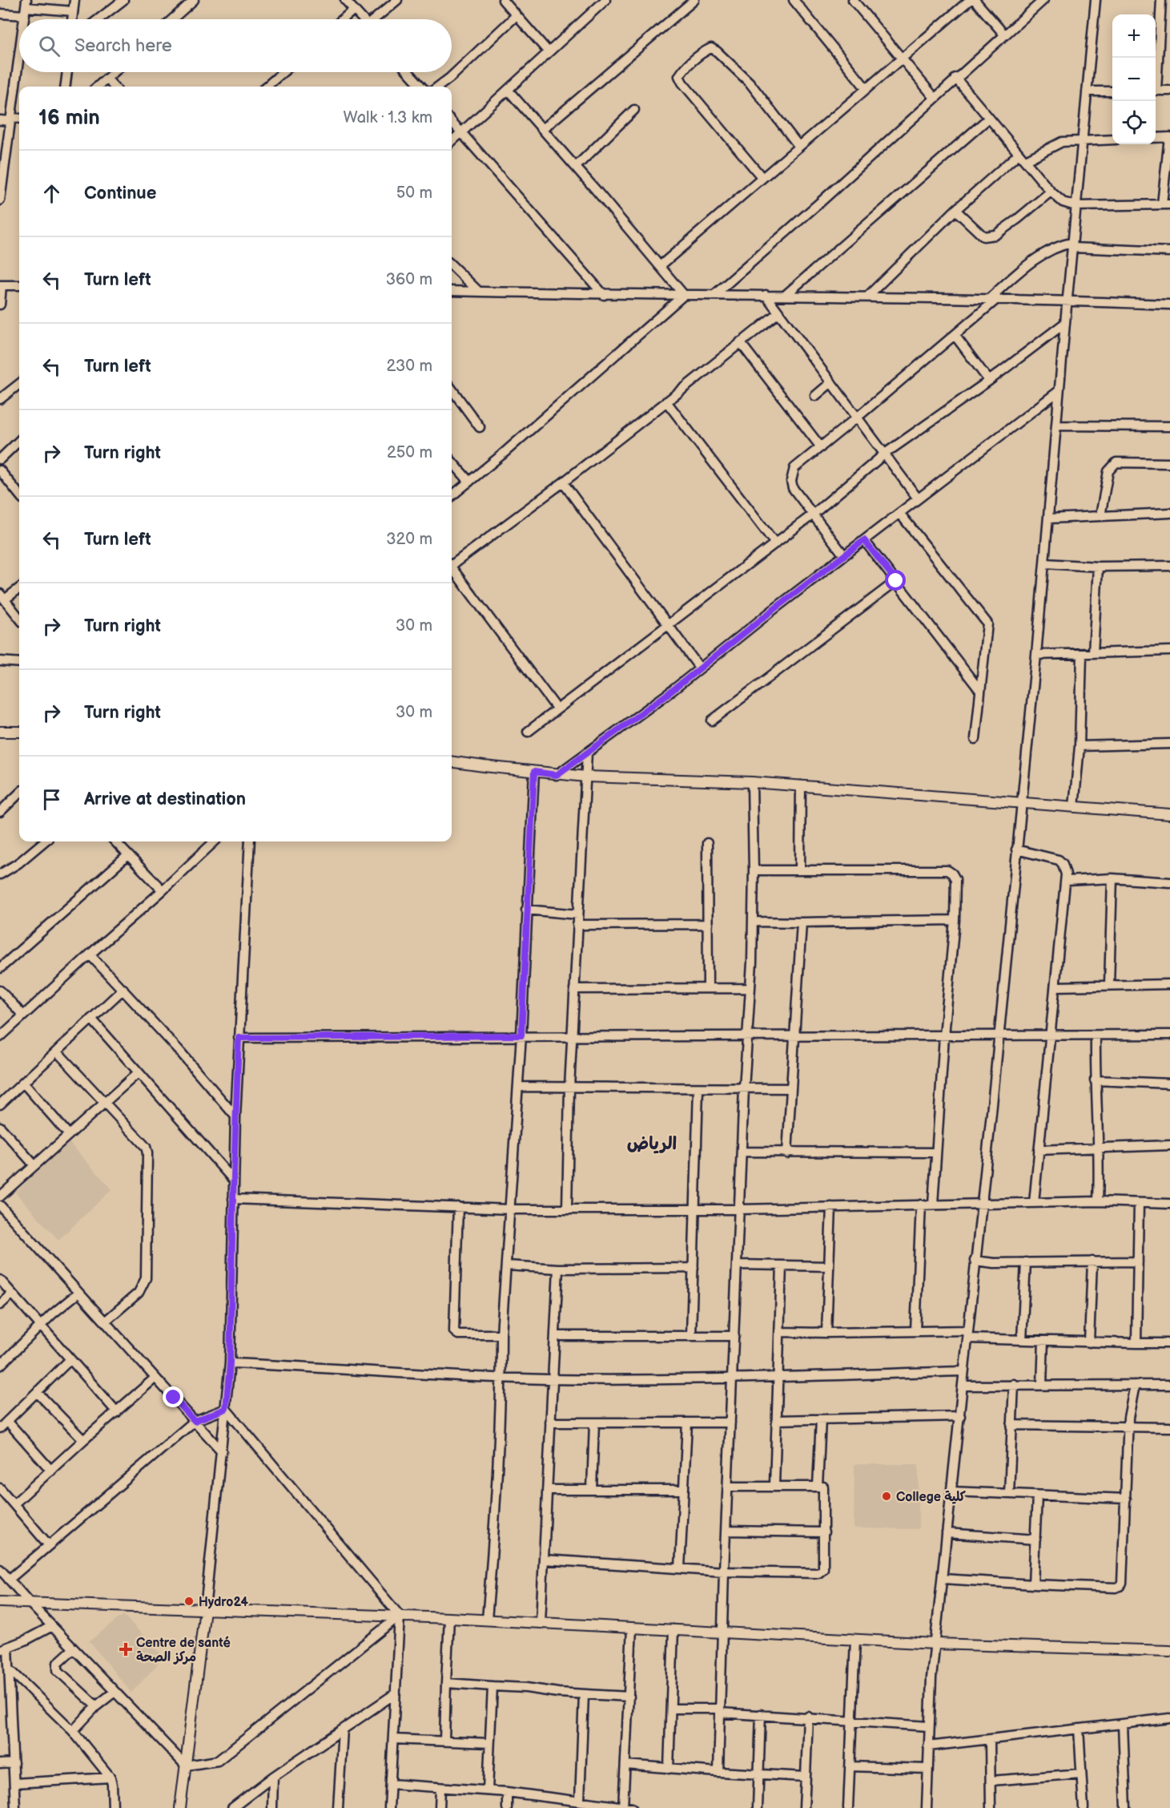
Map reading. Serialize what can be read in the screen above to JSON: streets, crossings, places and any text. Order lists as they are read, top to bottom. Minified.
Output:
{"districts":["الرياض"],"places":{"other":["College كلية","Hydro24"],"health":["Centre de santé مركز الصحة"]},"page":{"map_buttons":["+","−"],"search":"Search here","heading":["16 min","Walk · 1.3 km"],"list":[["Continue","50 m"],["Turn left","360 m"],["Turn left","230 m"],["Turn right","250 m"],["Turn left","320 m"],["Turn right","30 m"],["Turn right","30 m"],"Arrive at destination"]}}
